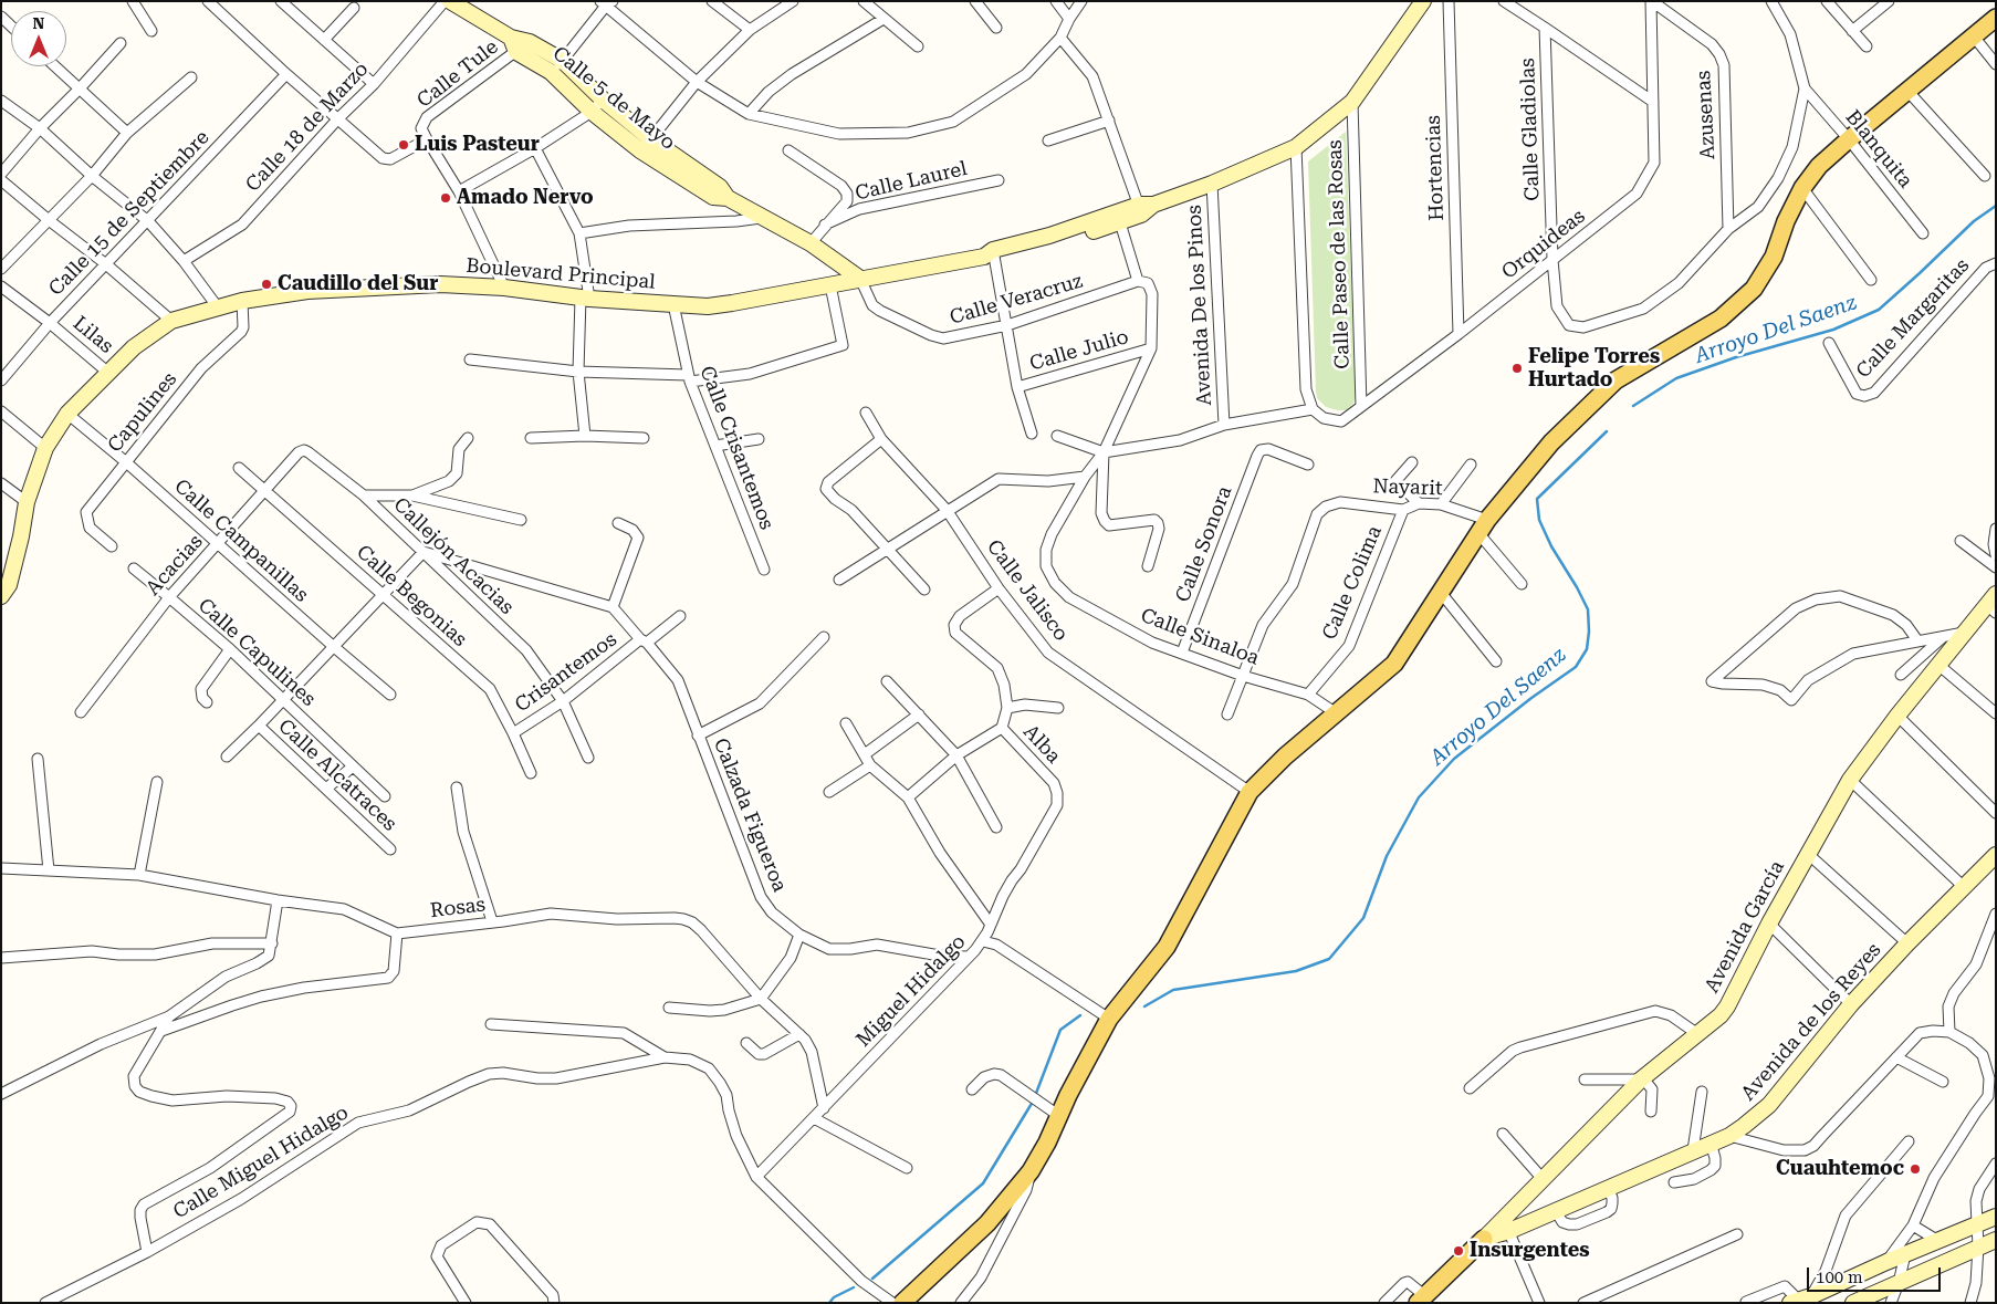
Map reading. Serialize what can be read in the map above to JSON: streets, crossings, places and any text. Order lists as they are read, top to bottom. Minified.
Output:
{"streets":{"main road":["Avenida García"],"street":["Calle Tule","Calle 5 de Mayo","Azusenas","Calle 18 de Marzo","Calle Gladiolas","Blanquita","Hortencias","Calle Laurel","Calle 15 de Septiembre","Orquideas","Calle Paseo de las Rosas","Boulevard Principal","Calle Veracruz","Avenida De los Pinos","Calle Margaritas","Lilas","Calle Julio","Capulines","Calle Crisantemos","Nayarit","Calle Campanillas","Calle Sonora","Callejón Acacias","Acacias","Calle Colima","Calle Jalisco","Calle Begonias","Calle Sinaloa","Calle Capulines","Crisantemos","Alba","Calle Alcatraces","Calzada Figueroa","Rosas","Miguel Hidalgo","Avenida de los Reyes","Calle Miguel Hidalgo"]},"crossings":[["Calle Tule","Calle 5 de Mayo"],["Calle 5 de Mayo","Calle Laurel"],["Calle 5 de Mayo","Boulevard Principal"],["Calle 5 de Mayo","Calle Veracruz"],["Azusenas","Calle Gladiolas"],["Azusenas","Orquideas"],["Calle Gladiolas","Orquideas"],["Hortencias","Orquideas"],["Calle 15 de Septiembre","Lilas"],["Orquideas","Calle Paseo de las Rosas"],["Calle Paseo de las Rosas","Boulevard Principal"],["Boulevard Principal","Calle Veracruz"],["Boulevard Principal","Avenida De los Pinos"],["Boulevard Principal","Lilas"],["Boulevard Principal","Capulines"],["Boulevard Principal","Calle Crisantemos"],["Boulevard Principal","Calle Campanillas"],["Calle Julio","Calle Sinaloa"],["Capulines","Calle Campanillas"],["Nayarit","Calle Colima"],["Nayarit","Calle Sinaloa"],["Calle Campanillas","Acacias"],["Calle Sonora","Calle Sinaloa"],["Callejón Acacias","Acacias"],["Callejón Acacias","Crisantemos"],["Acacias","Calle Begonias"],["Acacias","Calle Capulines"],["Calle Colima","Calle Sinaloa"],["Calle Begonias","Crisantemos"],["Crisantemos","Calzada Figueroa"],["Alba","Miguel Hidalgo"],["Calzada Figueroa","Miguel Hidalgo"],["Rosas","Miguel Hidalgo"],["Avenida García","Avenida de los Reyes"],["Miguel Hidalgo","Calle Miguel Hidalgo"]],"water":["Arroyo Del Saenz"],"places":["Luis Pasteur","Amado Nervo","Caudillo del Sur","Felipe Torres Hurtado","Cuauhtemoc","Insurgentes"],"scale_bar":"100 m","north":"top"}
